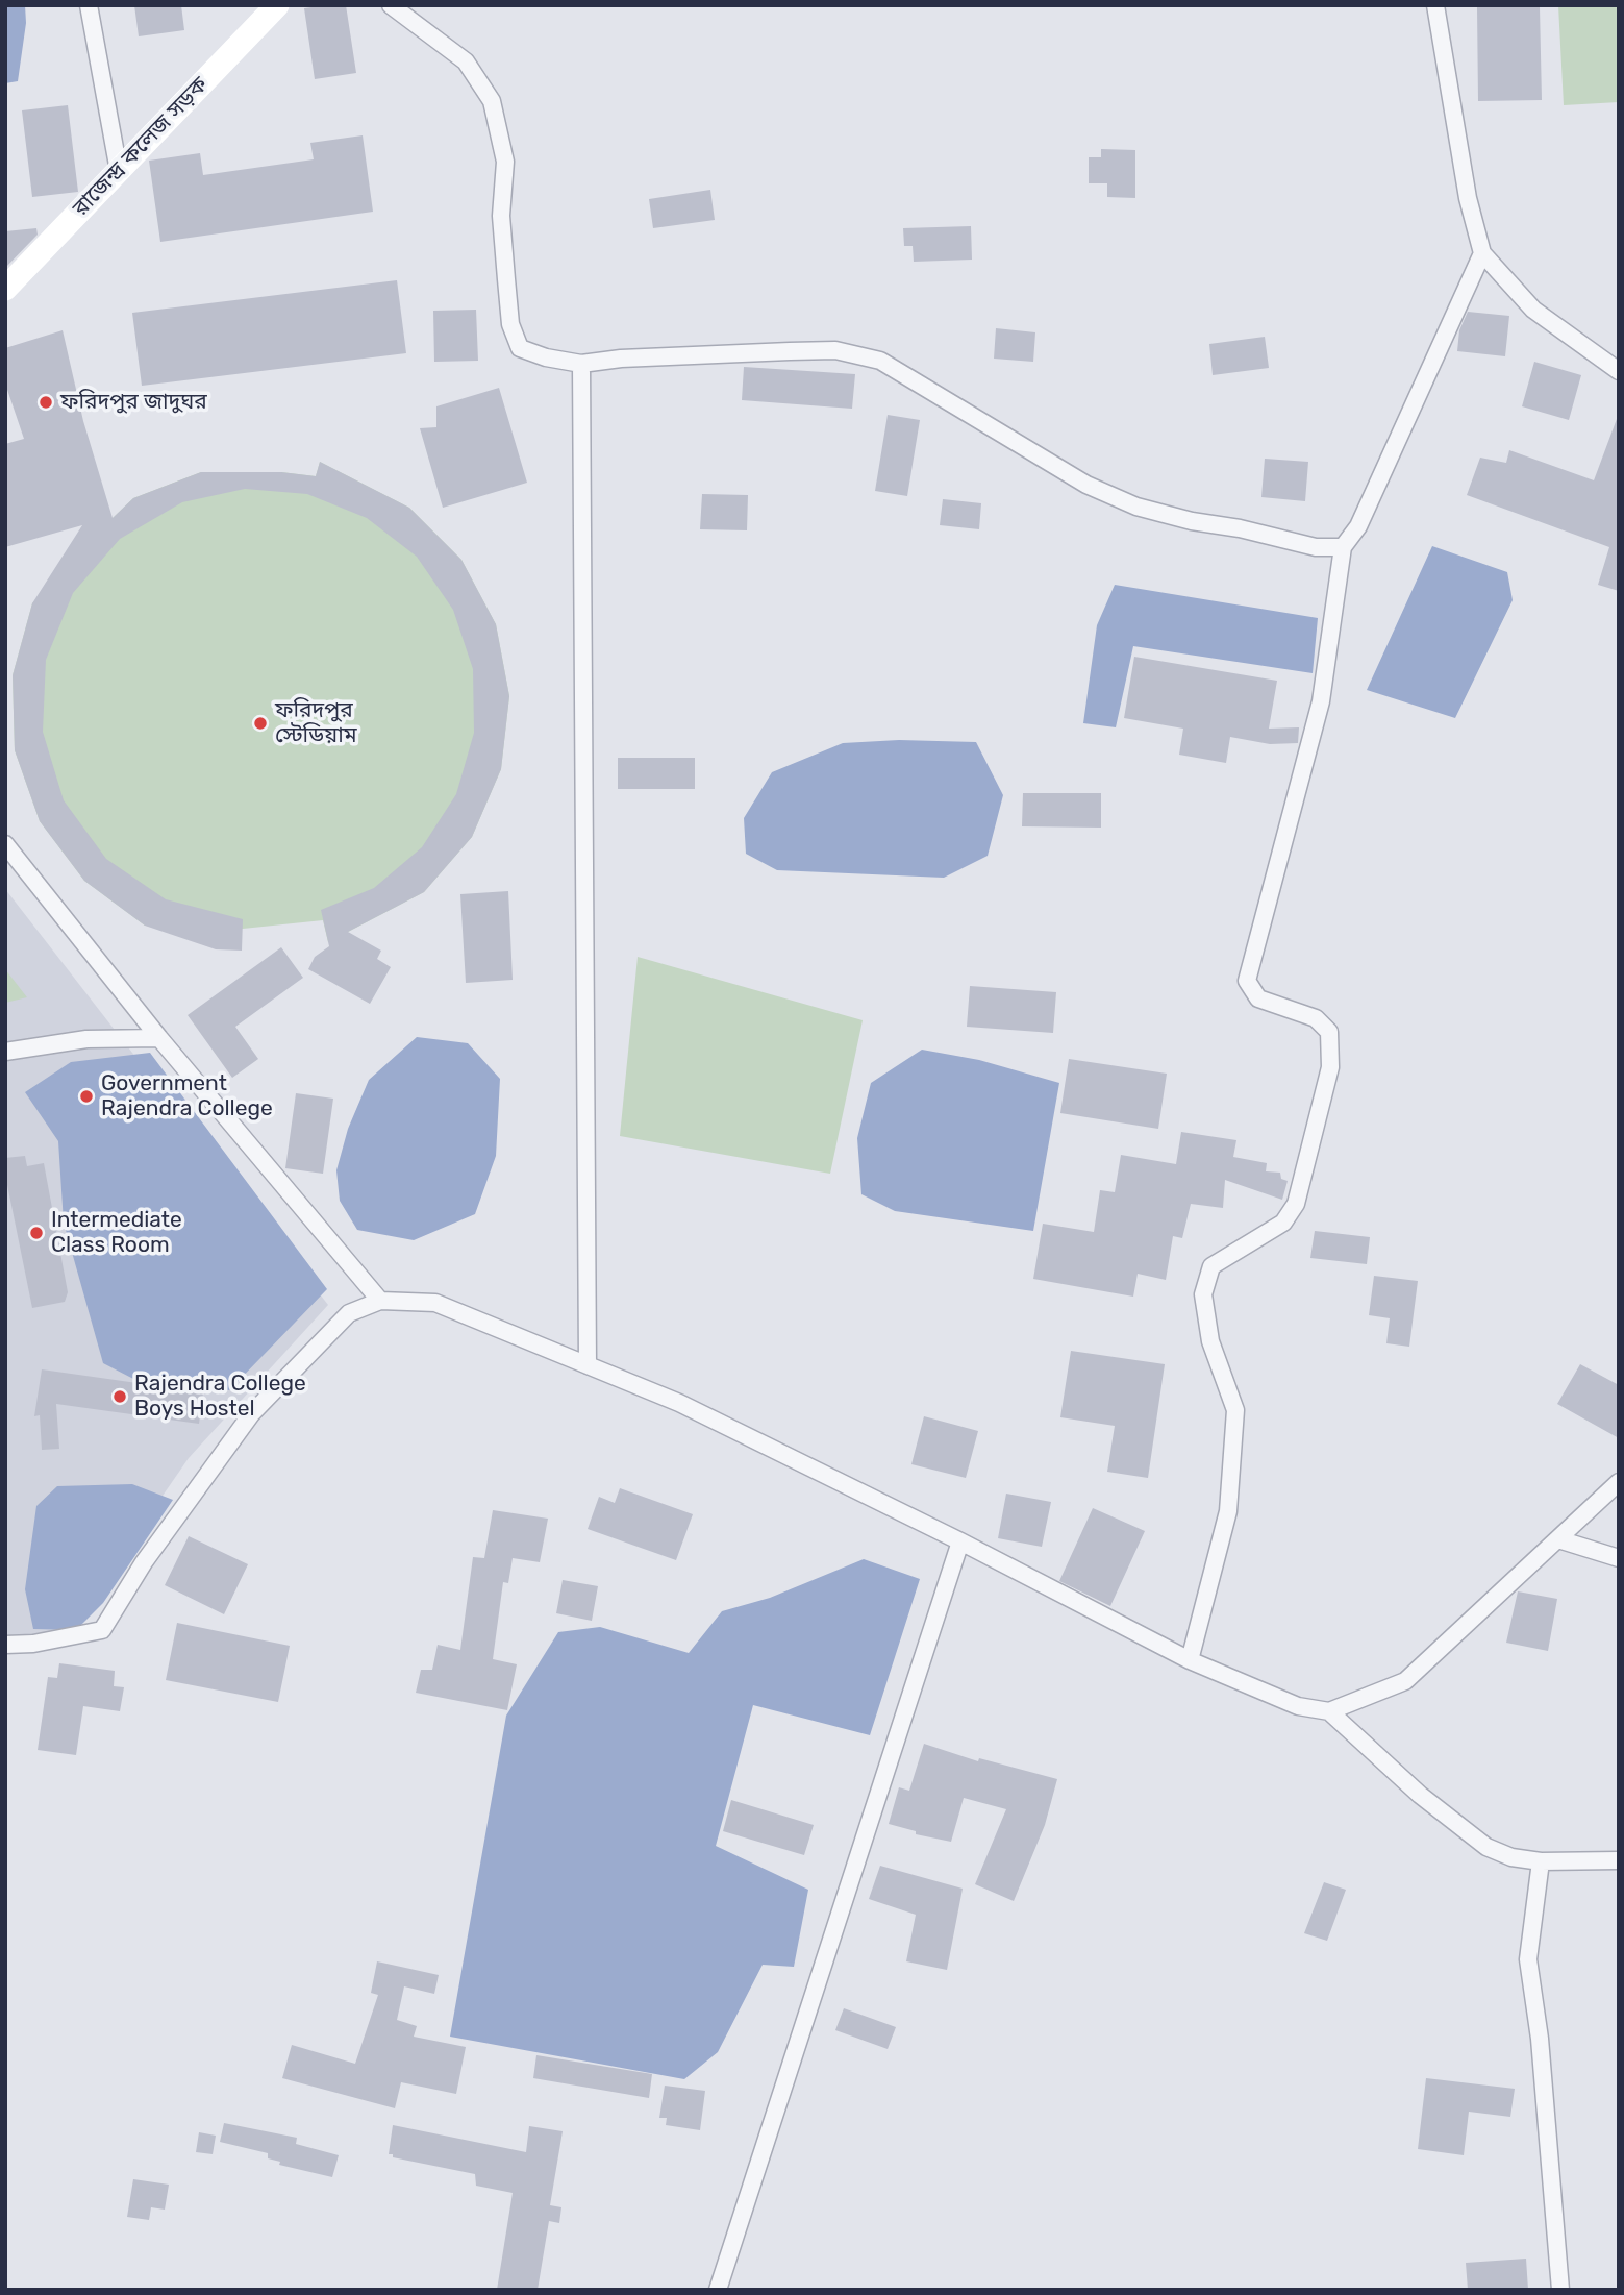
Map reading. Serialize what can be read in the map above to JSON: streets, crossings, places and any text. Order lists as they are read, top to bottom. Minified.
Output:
{"streets":{"street":["রাজেন্দ্র কলেজ সড়ক"]},"places":["ফরিদপুর জাদুঘর","ফরিদপুর স্টেডিয়াম","Government Rajendra College","Intermediate Class Room","Rajendra College Boys Hostel"]}
